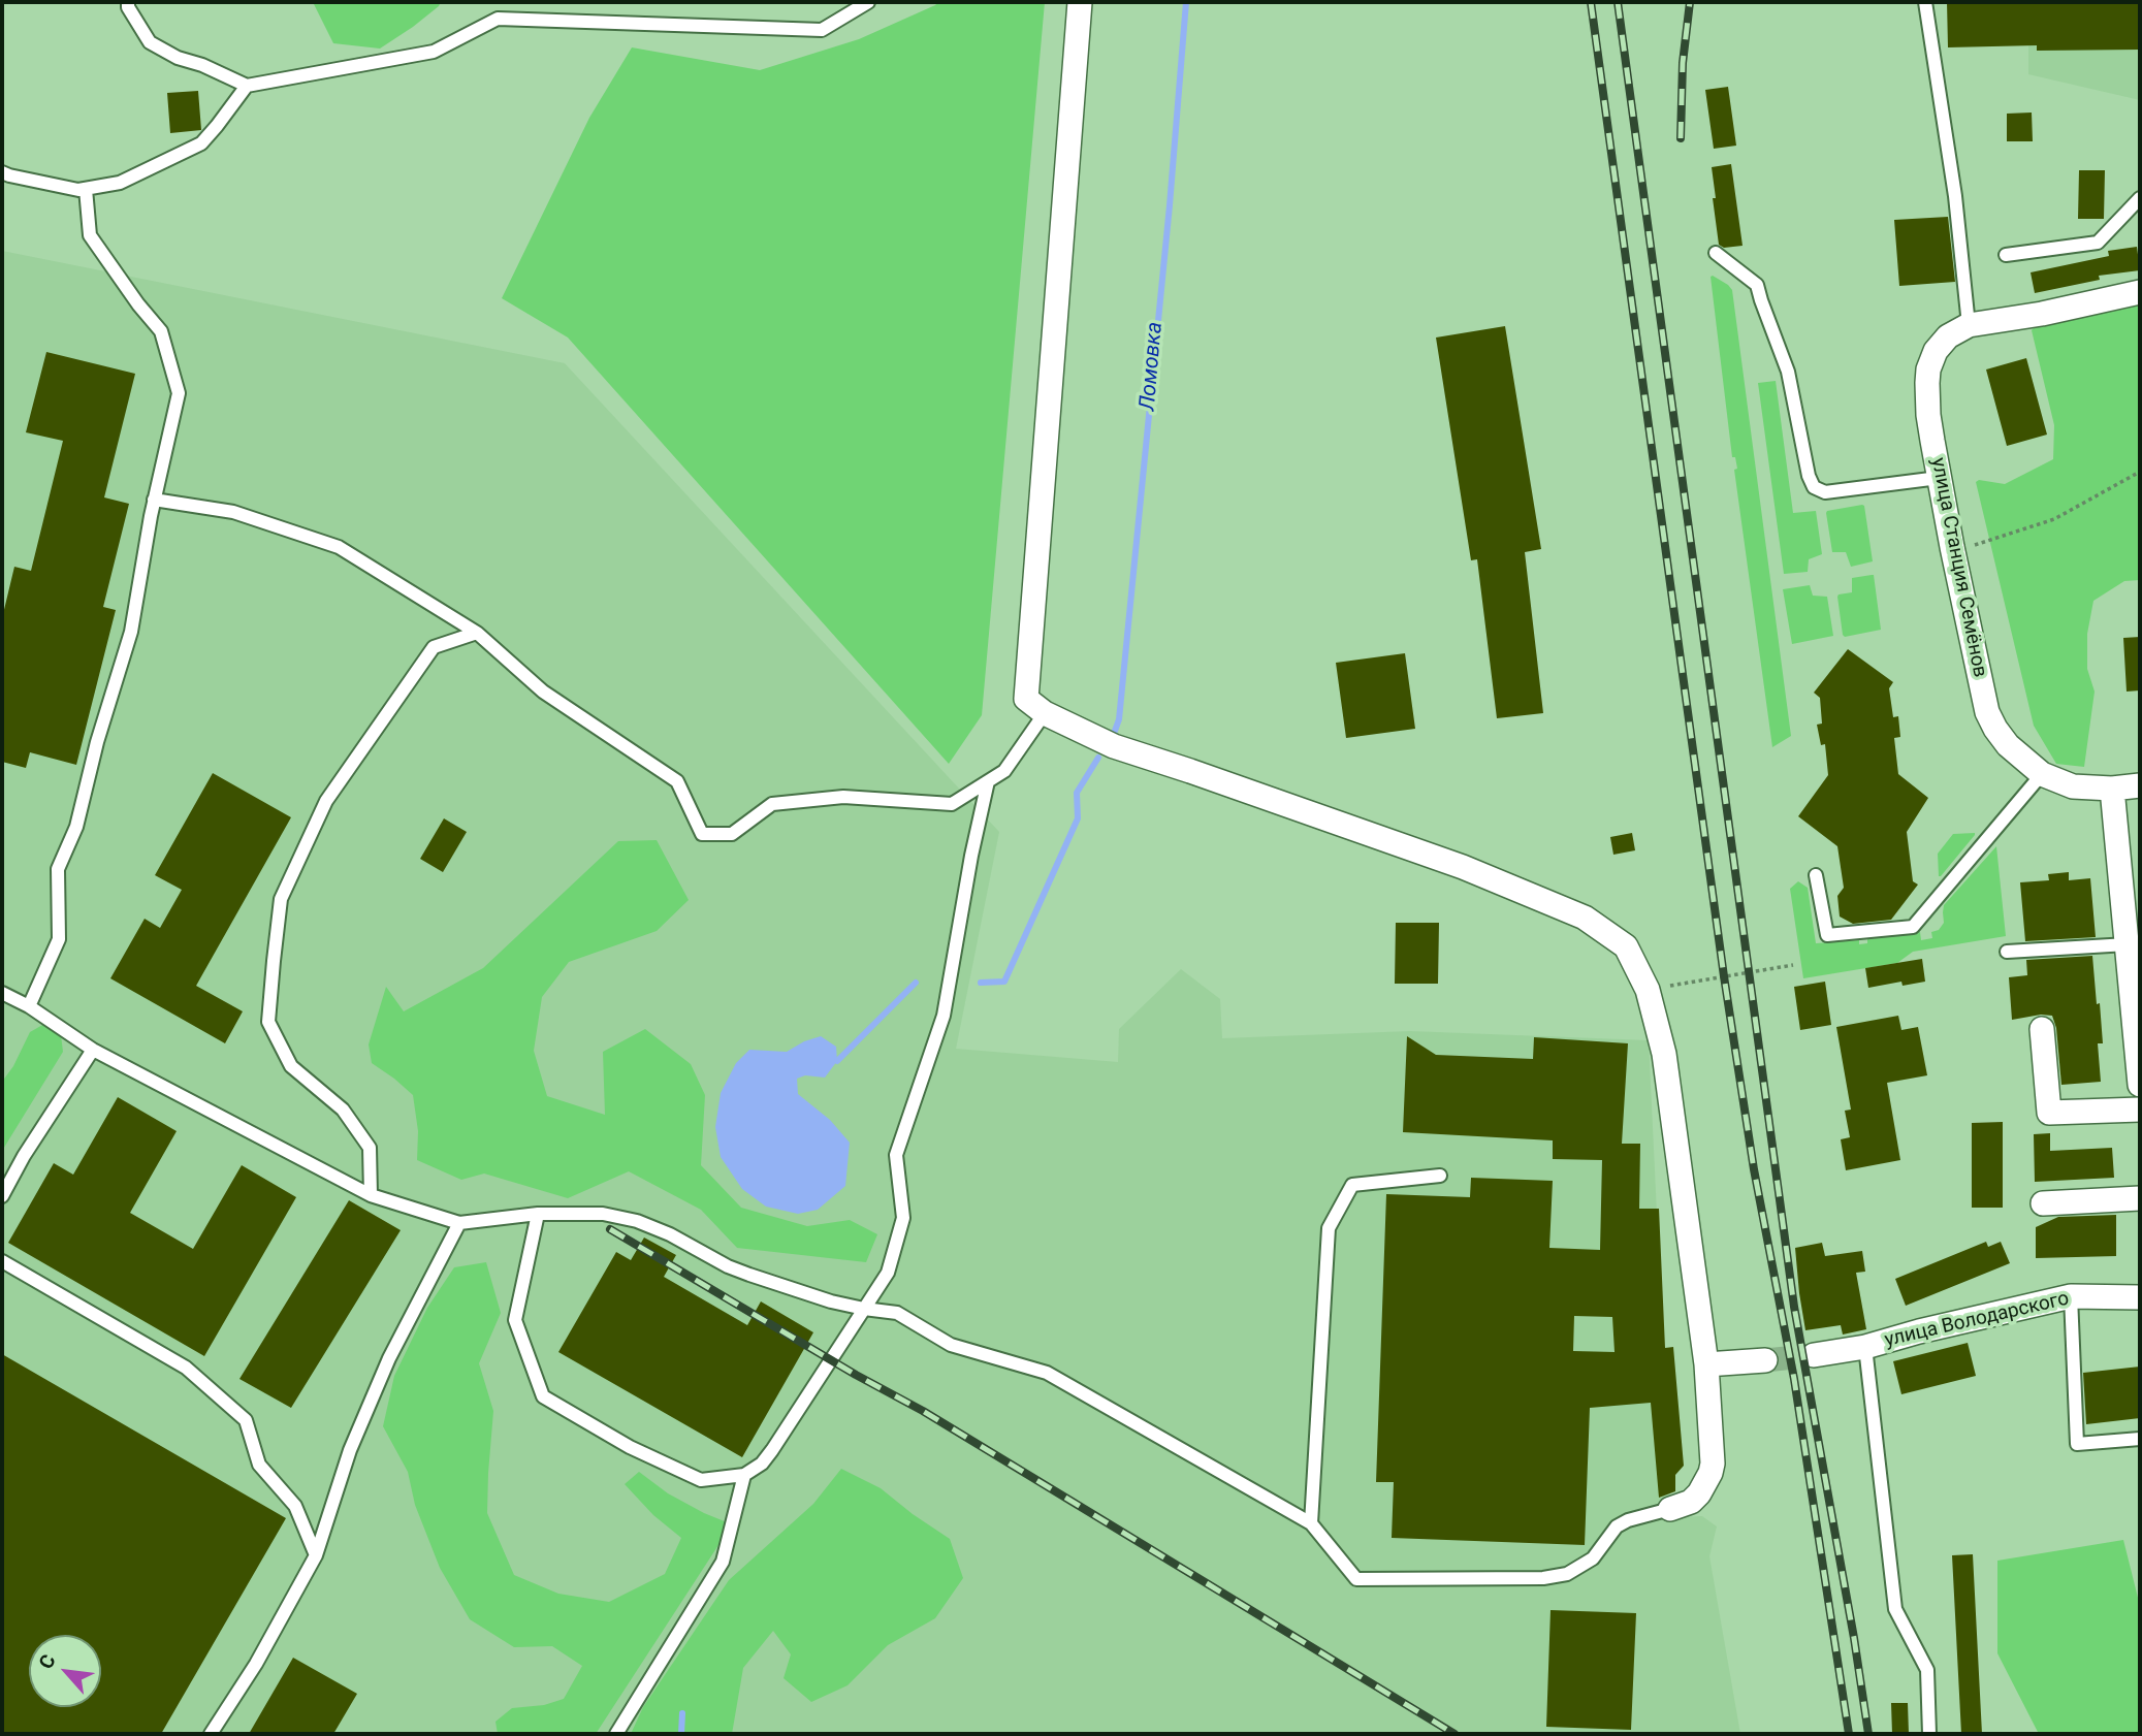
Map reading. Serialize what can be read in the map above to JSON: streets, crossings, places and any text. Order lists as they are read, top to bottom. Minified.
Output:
{"streets":{"street":["улица Станция Семёнов","улица Володарского"]},"water":["Ломовка"],"north":"top left"}
